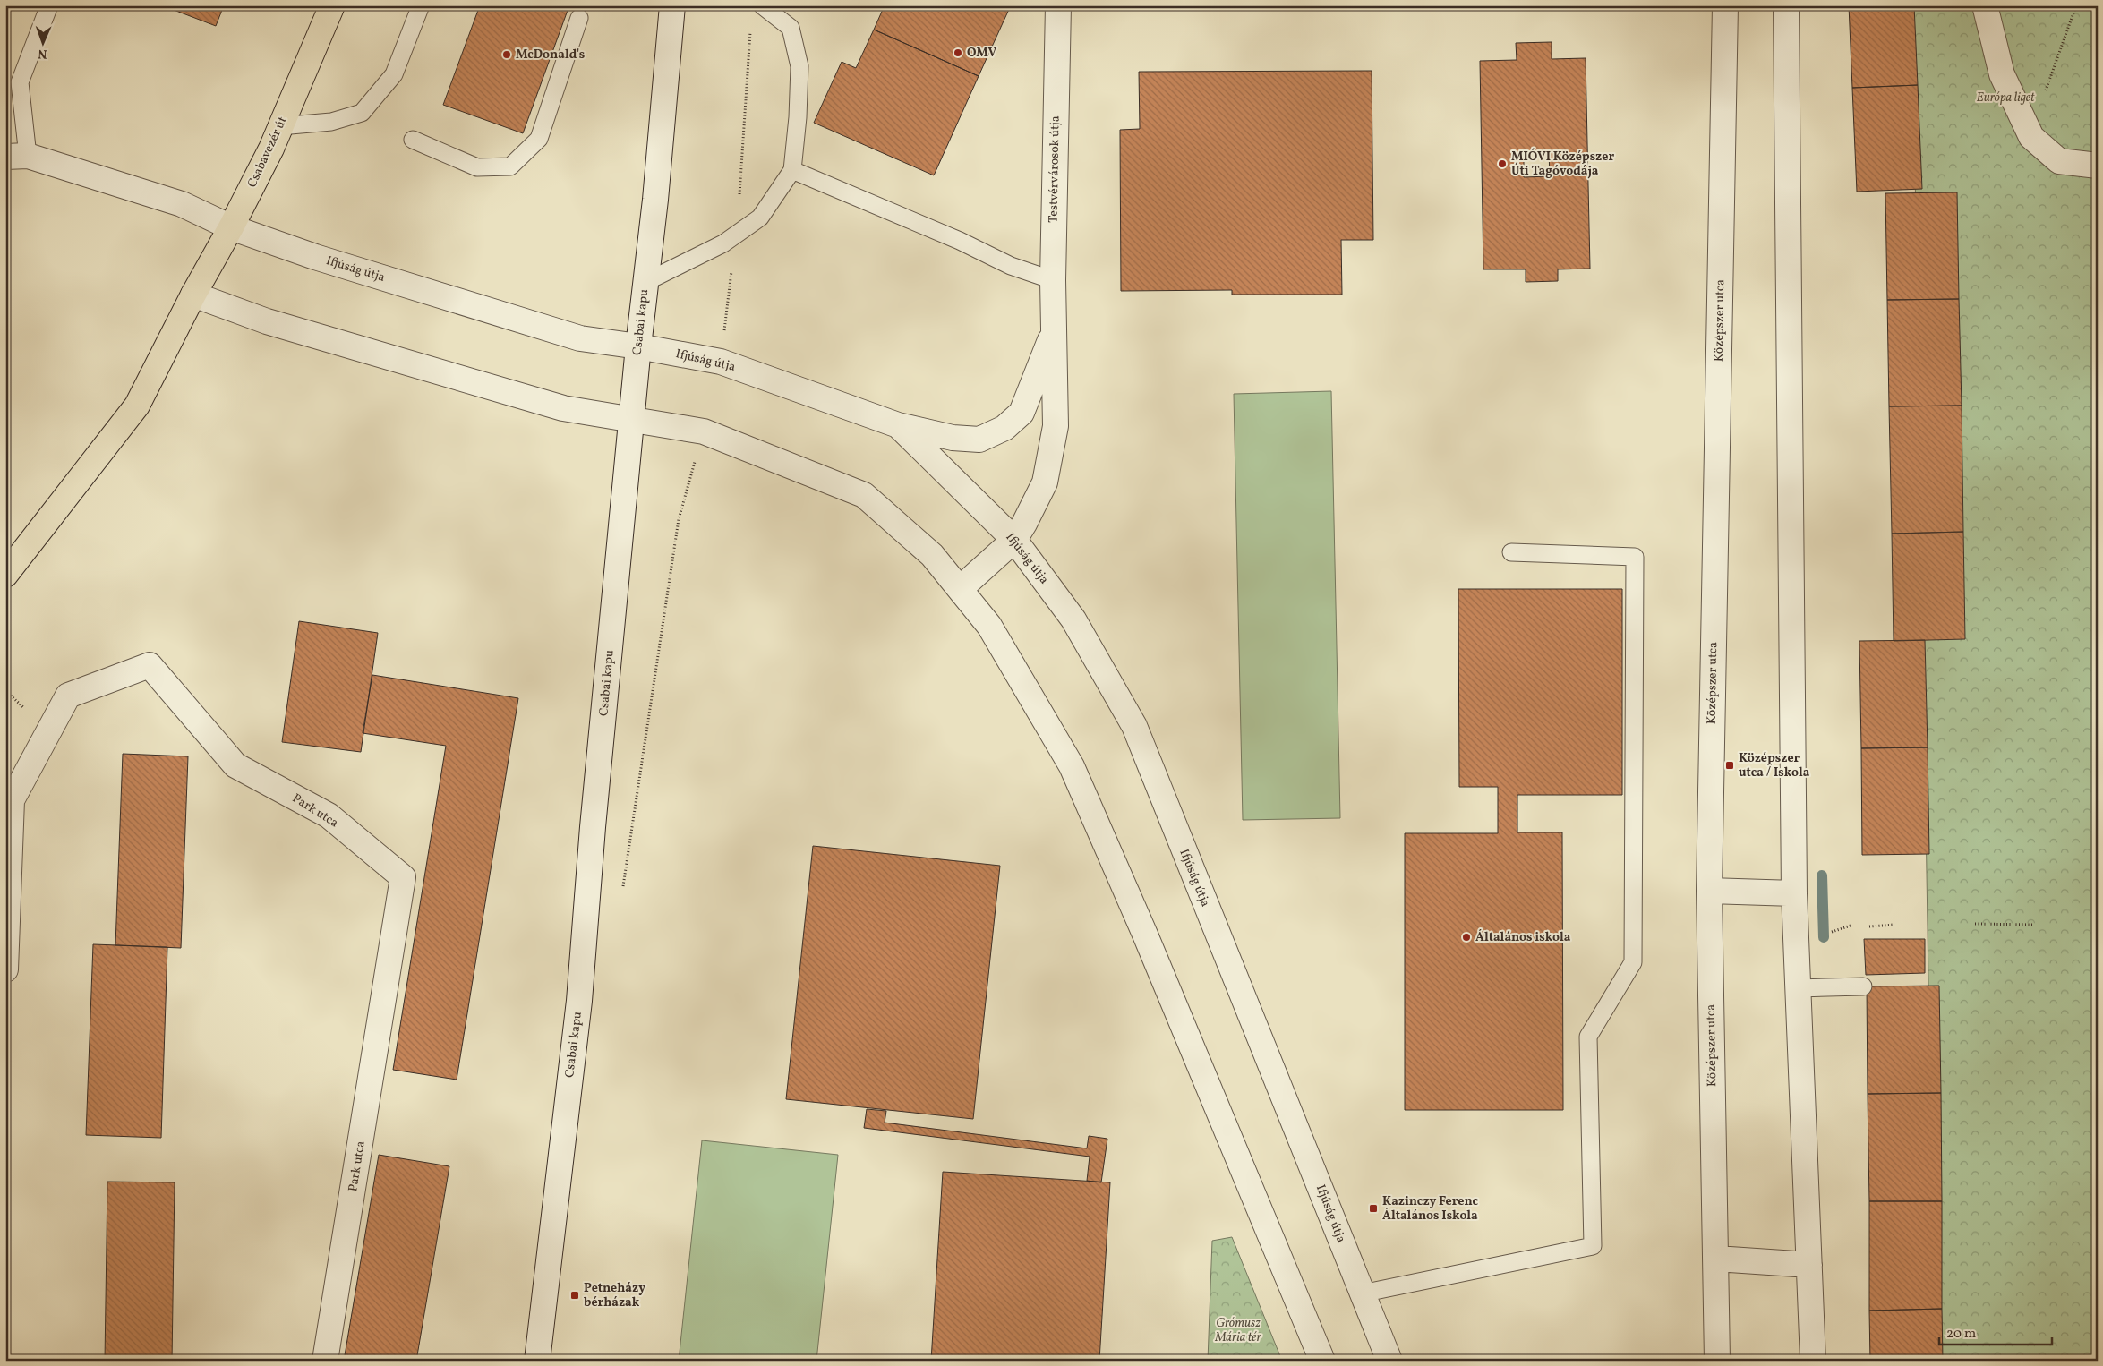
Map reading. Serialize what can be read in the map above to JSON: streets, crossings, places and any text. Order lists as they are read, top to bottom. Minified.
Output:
{"streets":{"main road":["Csabavezér út"],"street":["Testvérvárosok útja","Ifjúság útja","Középszer utca","Csabai kapu","Park utca"]},"crossings":[["Csabavezér út","Ifjúság útja"],["Testvérvárosok útja","Ifjúság útja"],["Ifjúság útja","Csabai kapu"]],"parks":["Európa liget","Grómusz Mária tér"],"places":{"other":["OMV","McDonald's","MIÓVI Középszer Úti Tagóvodája","Általános iskola"],"transit":["Középszer utca / Iskola","Kazinczy Ferenc Általános Iskola","Petneházy bérházak"]},"scale_bar":"20 m","north":"bottom"}
